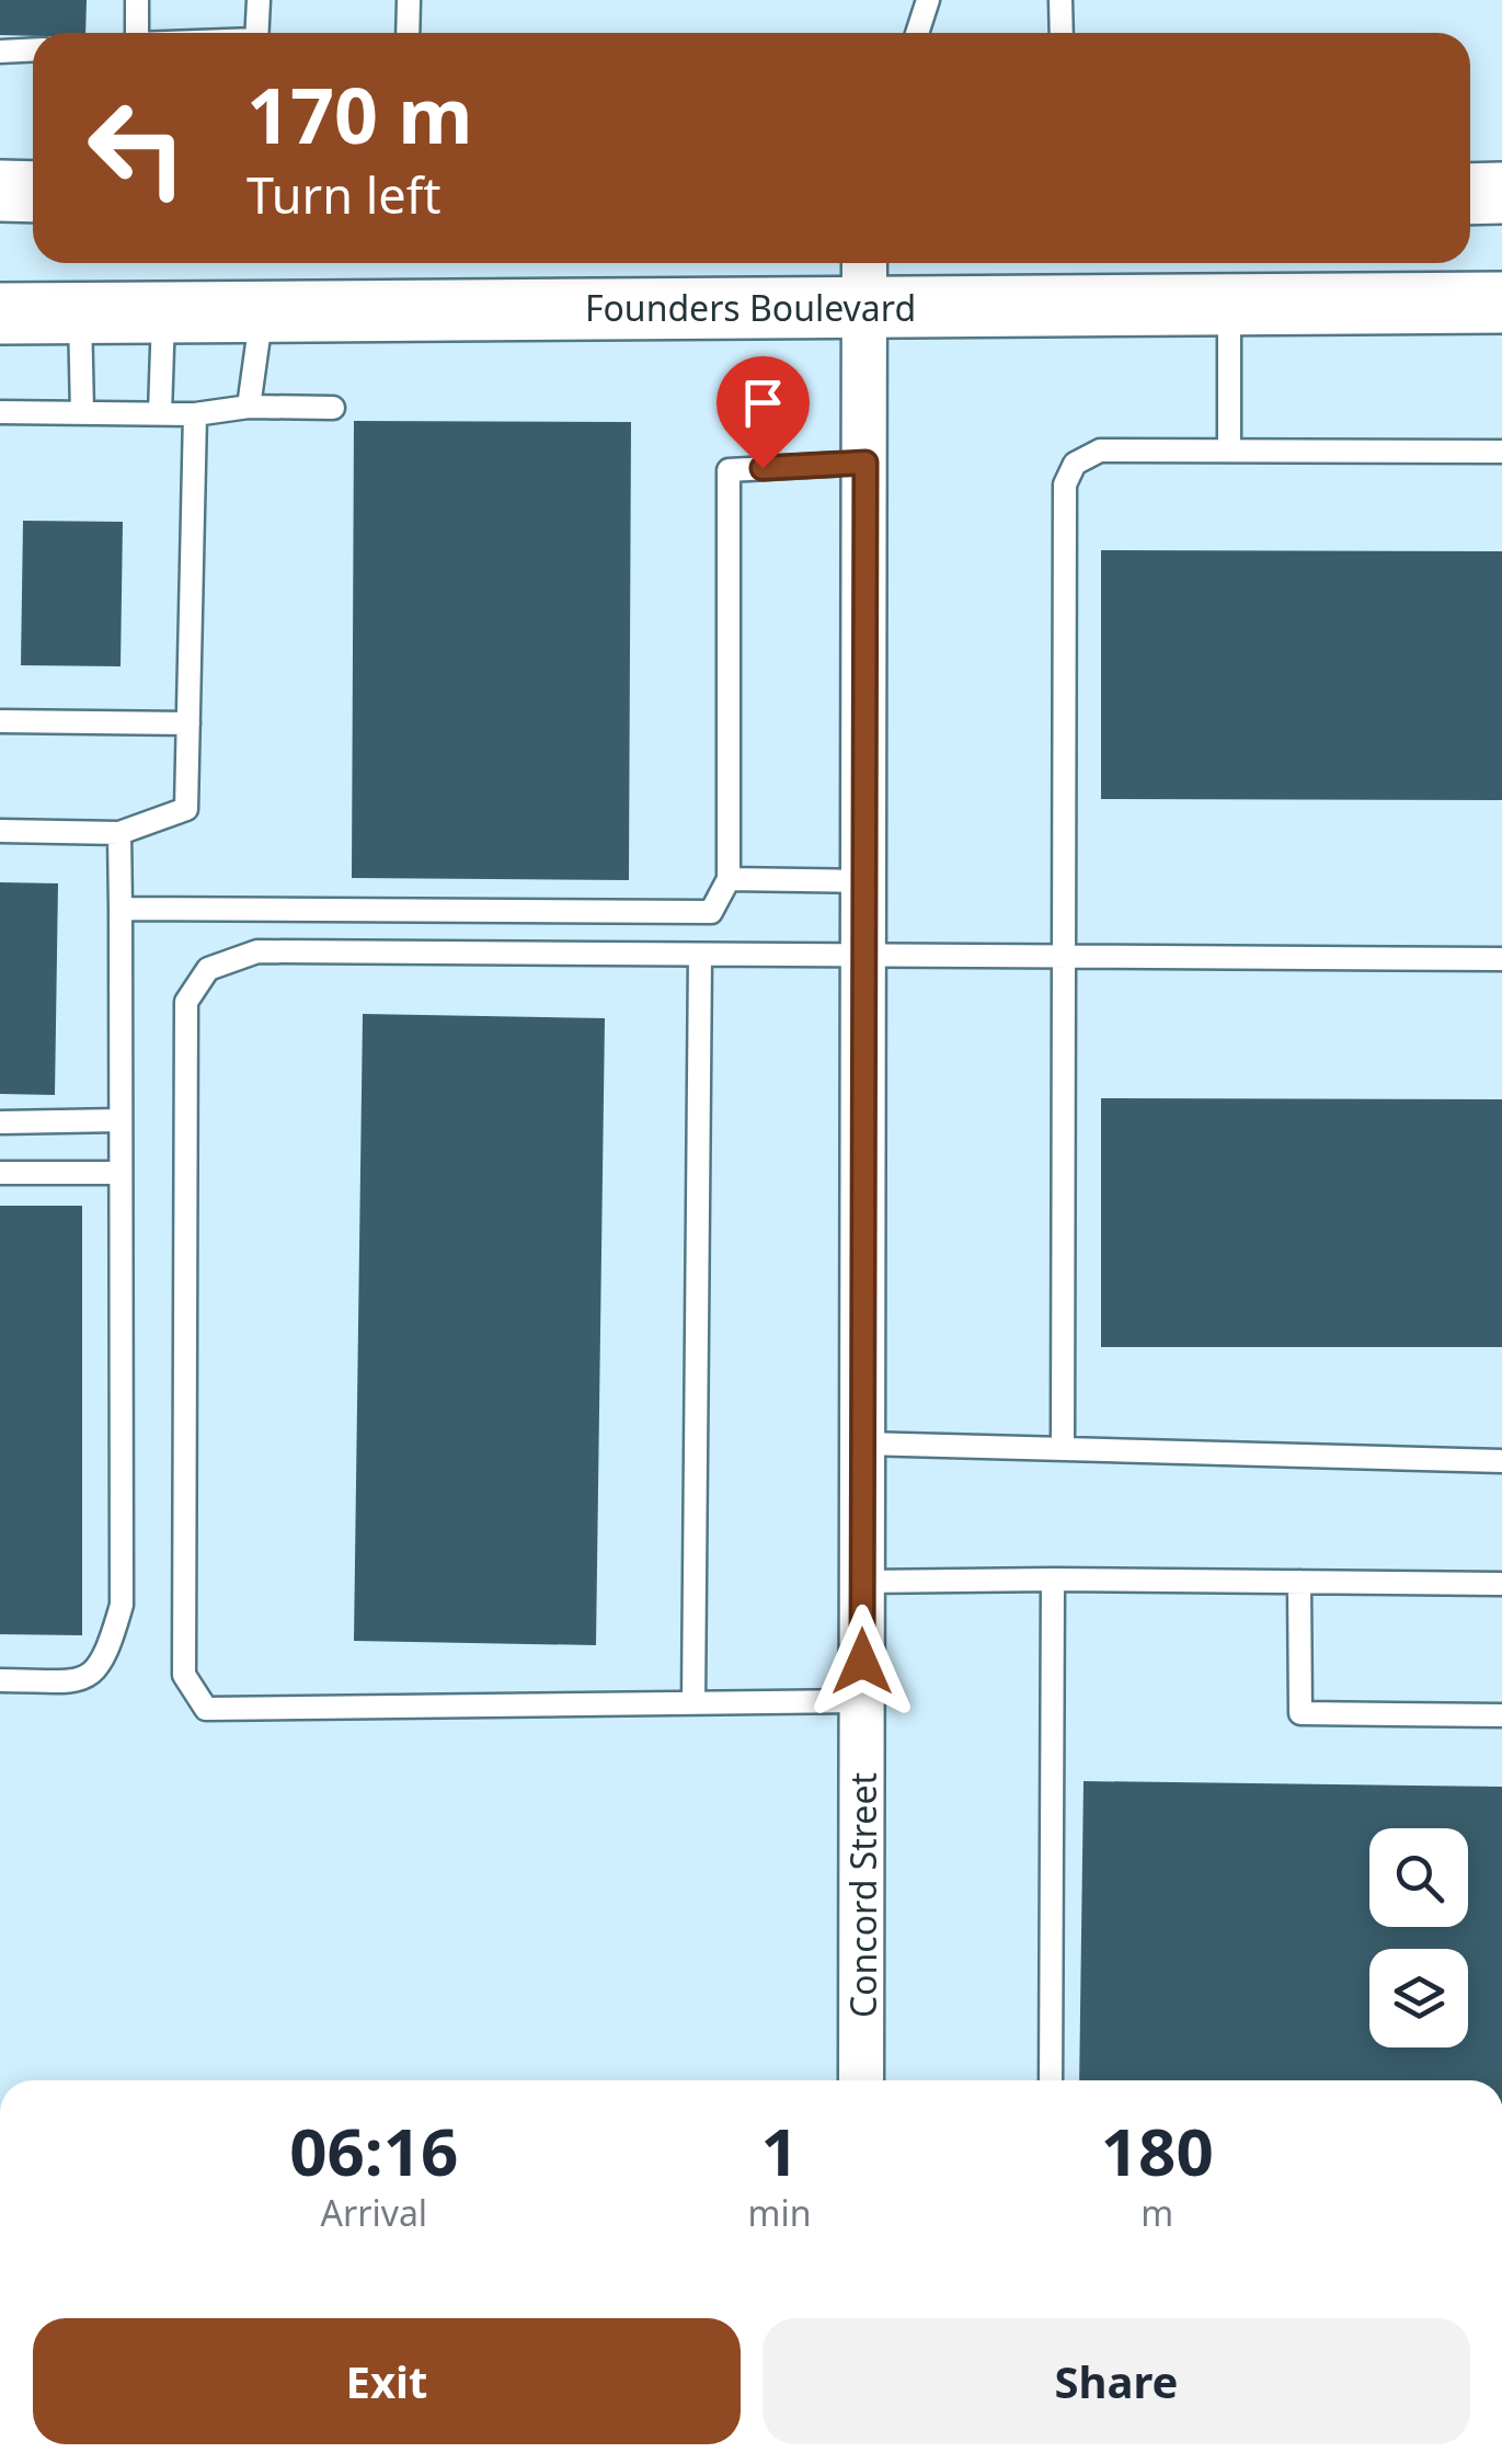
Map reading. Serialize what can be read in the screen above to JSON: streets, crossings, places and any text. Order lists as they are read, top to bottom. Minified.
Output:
{"streets":{"street":["Founders Boulevard","Concord Street"]},"crossings":[["Founders Boulevard","Concord Street"]],"page":{"turn":["170 m","Turn left"],"eta":["06:16","Arrival","1","min","180","m"],"buttons":["Exit","Share"]}}
